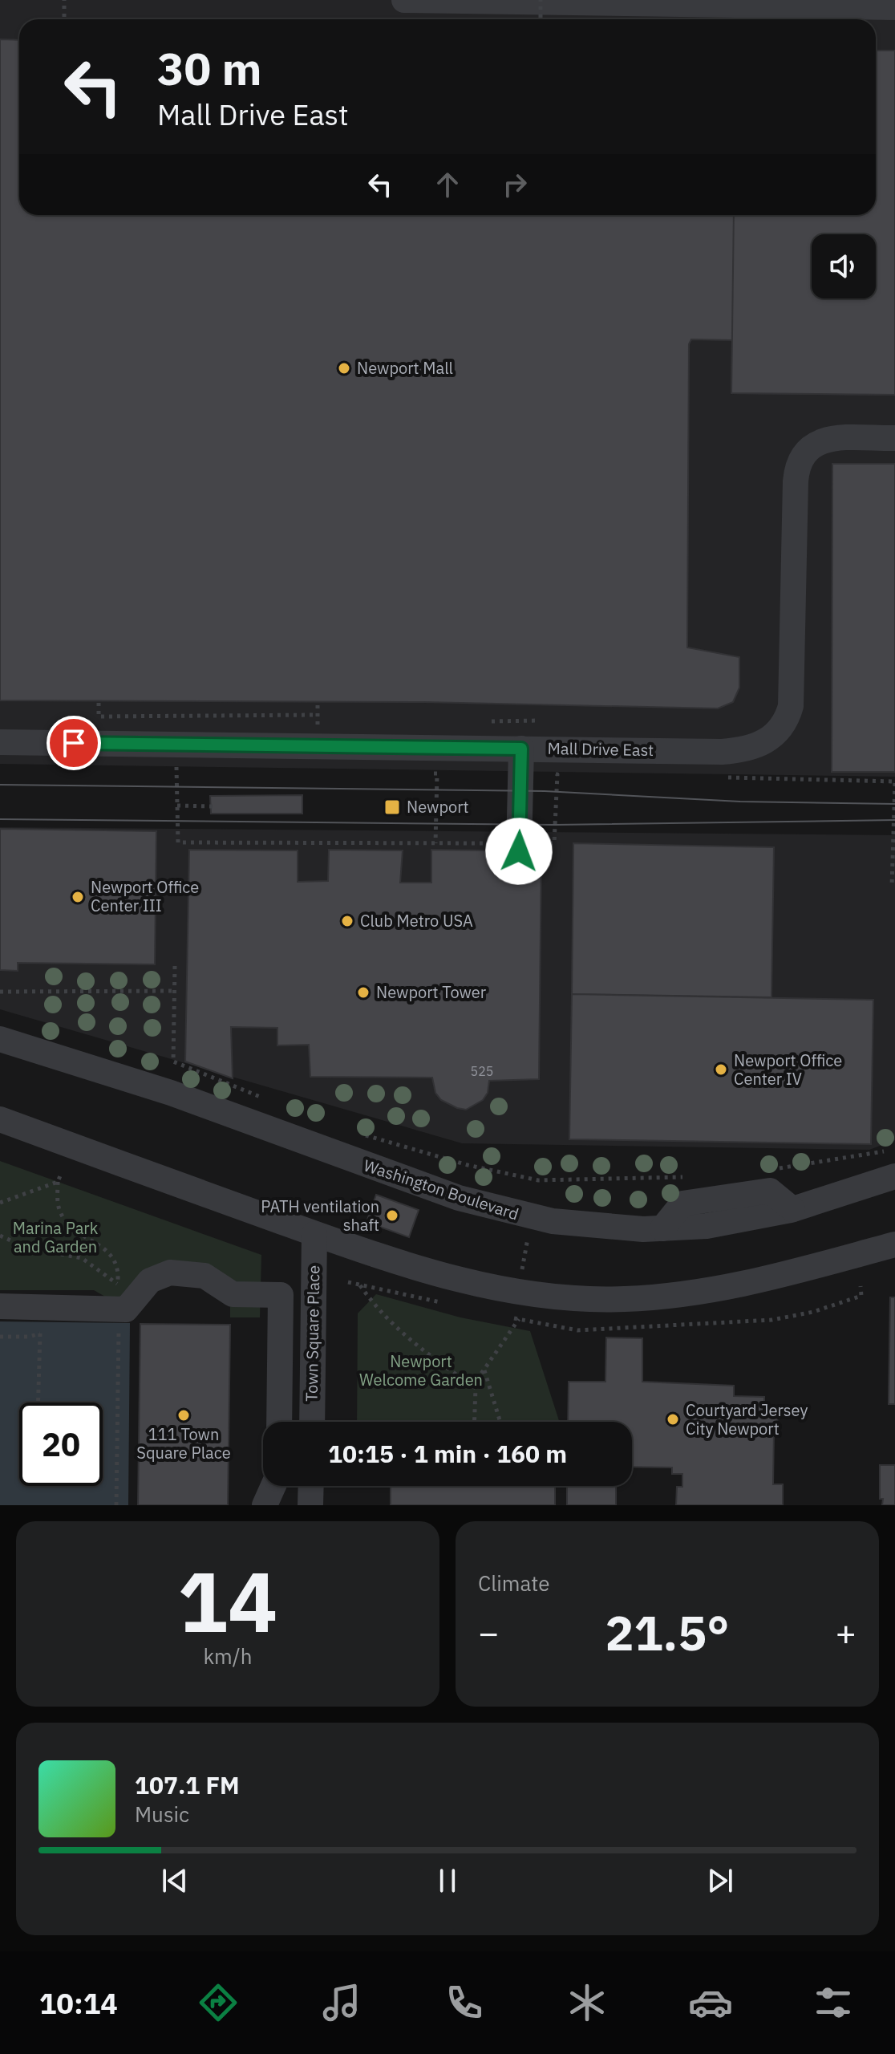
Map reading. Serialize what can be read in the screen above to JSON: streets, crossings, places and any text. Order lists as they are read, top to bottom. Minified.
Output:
{"streets":{"street":["Mall Drive East","Washington Boulevard","Town Square Place"]},"parks":["Marina Park and Garden","Newport Welcome Garden"],"places":{"other":["Newport Mall","Newport Office Center III","Club Metro USA","Newport Tower","Newport Office Center IV","PATH ventilation shaft","111 Town Square Place","Courtyard Jersey City Newport"],"transit":["Newport"]},"house_numbers":["525"],"page":{"turn":["30 m","Mall Drive East"],"limit":"20","trip":"10:15 · 1 min · 160 m","tile":[["14","km/h"],"Climate"],"heat":["−","21.5°","+"],"song":["107.1 FM","Music"],"tabs":"10:14"}}
